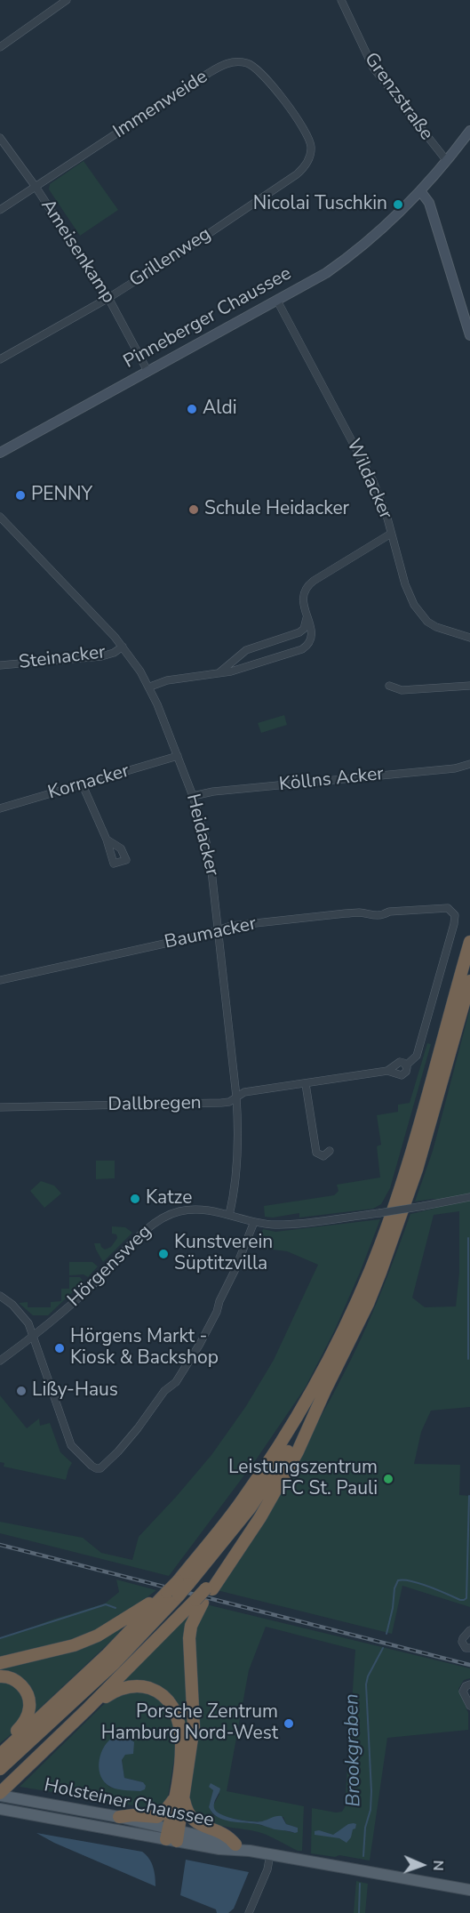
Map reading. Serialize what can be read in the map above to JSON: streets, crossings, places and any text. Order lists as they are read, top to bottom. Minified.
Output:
{"streets":{"main road":["Pinneberger Chaussee","Holsteiner Chaussee"],"street":["Grenzstraße","Immenweide","Ameisenkamp","Grillenweg","Wildacker","Steinacker","Köllns Acker","Kornacker","Heidacker","Baumacker","Dallbregen","Hörgensweg"]},"crossings":[["Grenzstraße","Pinneberger Chaussee"],["Immenweide","Ameisenkamp"],["Immenweide","Grillenweg"],["Ameisenkamp","Grillenweg"],["Ameisenkamp","Pinneberger Chaussee"],["Pinneberger Chaussee","Wildacker"],["Steinacker","Heidacker"],["Köllns Acker","Heidacker"],["Kornacker","Heidacker"],["Heidacker","Baumacker"],["Heidacker","Dallbregen"],["Heidacker","Hörgensweg"],["Baumacker","Dallbregen"]],"water":["Brookgraben"],"places":["Nicolai Tuschkin","Aldi","PENNY","Schule Heidacker","Katze","Kunstverein Süptitzvilla","Hörgens Markt - Kiosk & Backshop","Lißy-Haus","Leistungszentrum FC St. Pauli","Porsche Zentrum Hamburg Nord-West"],"north":"right"}
